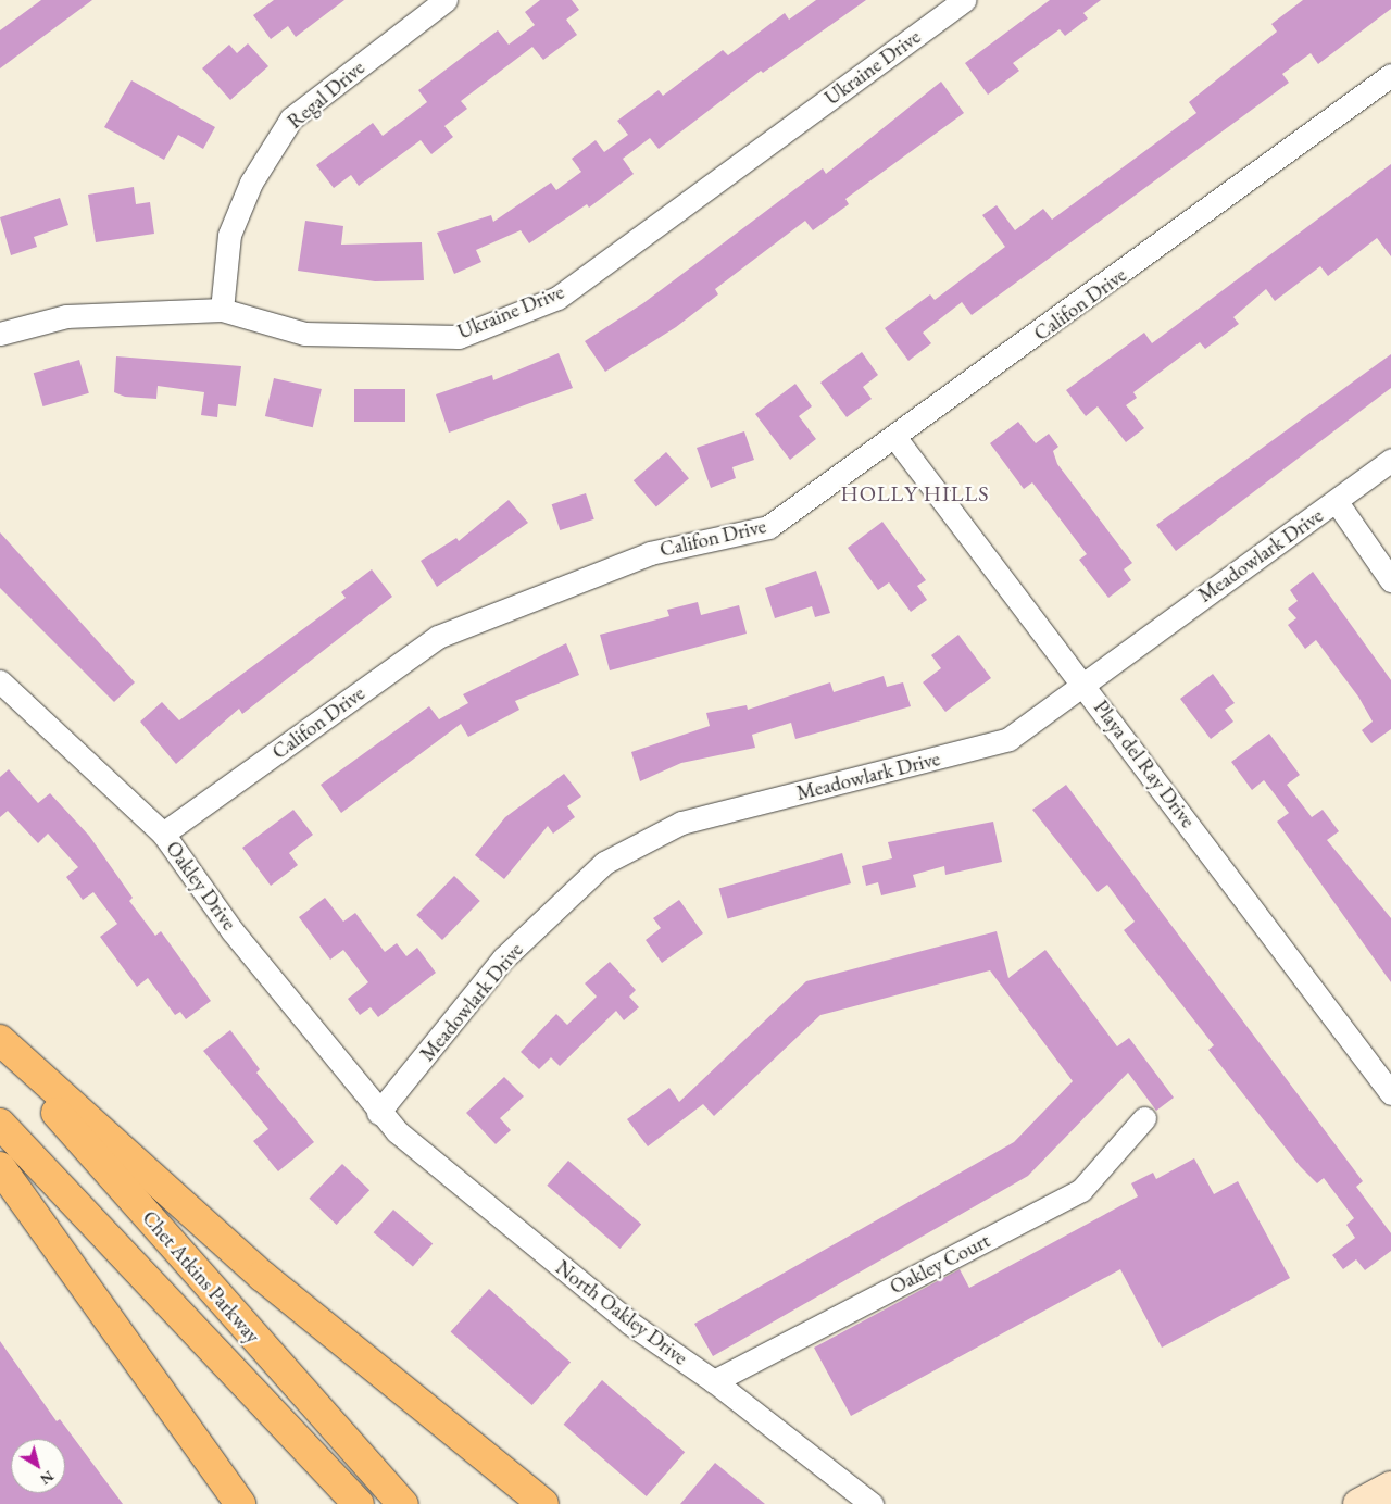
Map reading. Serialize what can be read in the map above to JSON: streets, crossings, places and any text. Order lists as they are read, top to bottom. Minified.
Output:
{"streets":{"highway":["Chet Atkins Parkway"],"street":["Ukraine Drive","Regal Drive","Califon Drive","Meadowlark Drive","Playa del Ray Drive","Oakley Drive","Oakley Court","North Oakley Drive"]},"crossings":[["Ukraine Drive","Regal Drive"],["Califon Drive","Playa del Ray Drive"],["Califon Drive","Oakley Drive"],["Meadowlark Drive","Playa del Ray Drive"],["Meadowlark Drive","Oakley Drive"],["Meadowlark Drive","North Oakley Drive"],["Oakley Drive","North Oakley Drive"],["Oakley Court","North Oakley Drive"]],"districts":["HOLLY HILLS"],"north":"bottom right"}
